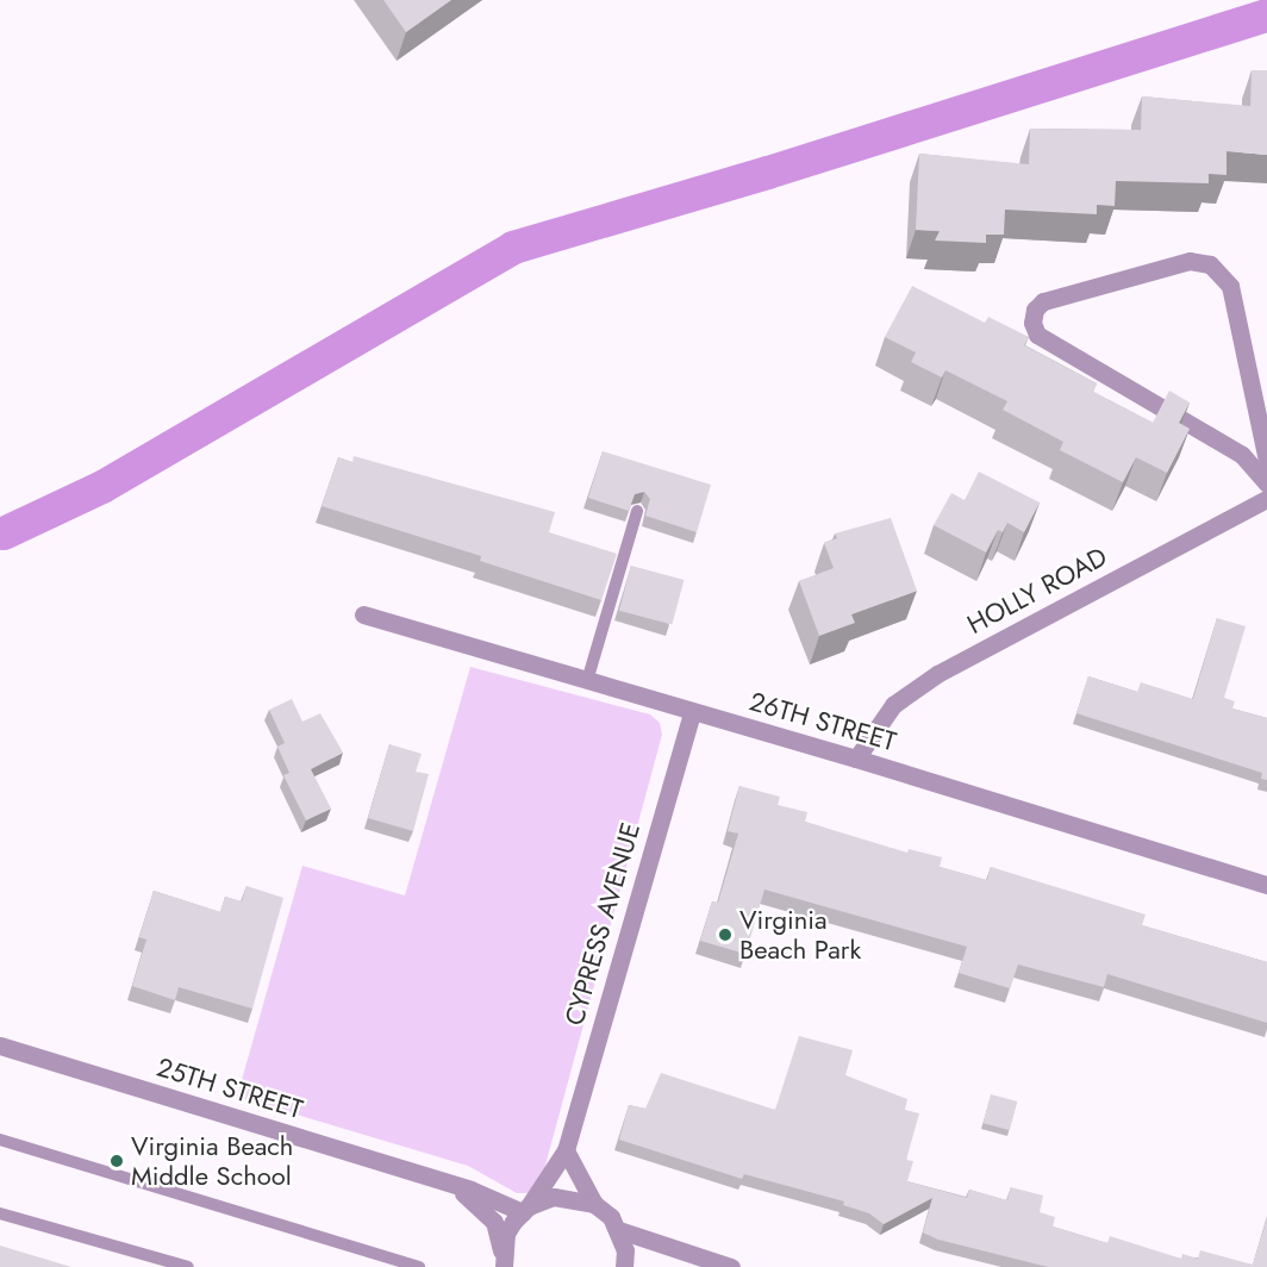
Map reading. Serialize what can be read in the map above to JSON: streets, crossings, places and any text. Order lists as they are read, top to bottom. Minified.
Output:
{"streets":{"street":["HOLLY ROAD","26TH STREET","CYPRESS AVENUE","25TH STREET"]},"crossings":[["HOLLY ROAD","26TH STREET"],["26TH STREET","CYPRESS AVENUE"],["CYPRESS AVENUE","25TH STREET"]],"places":["Virginia Beach Park","Virginia Beach Middle School"]}
